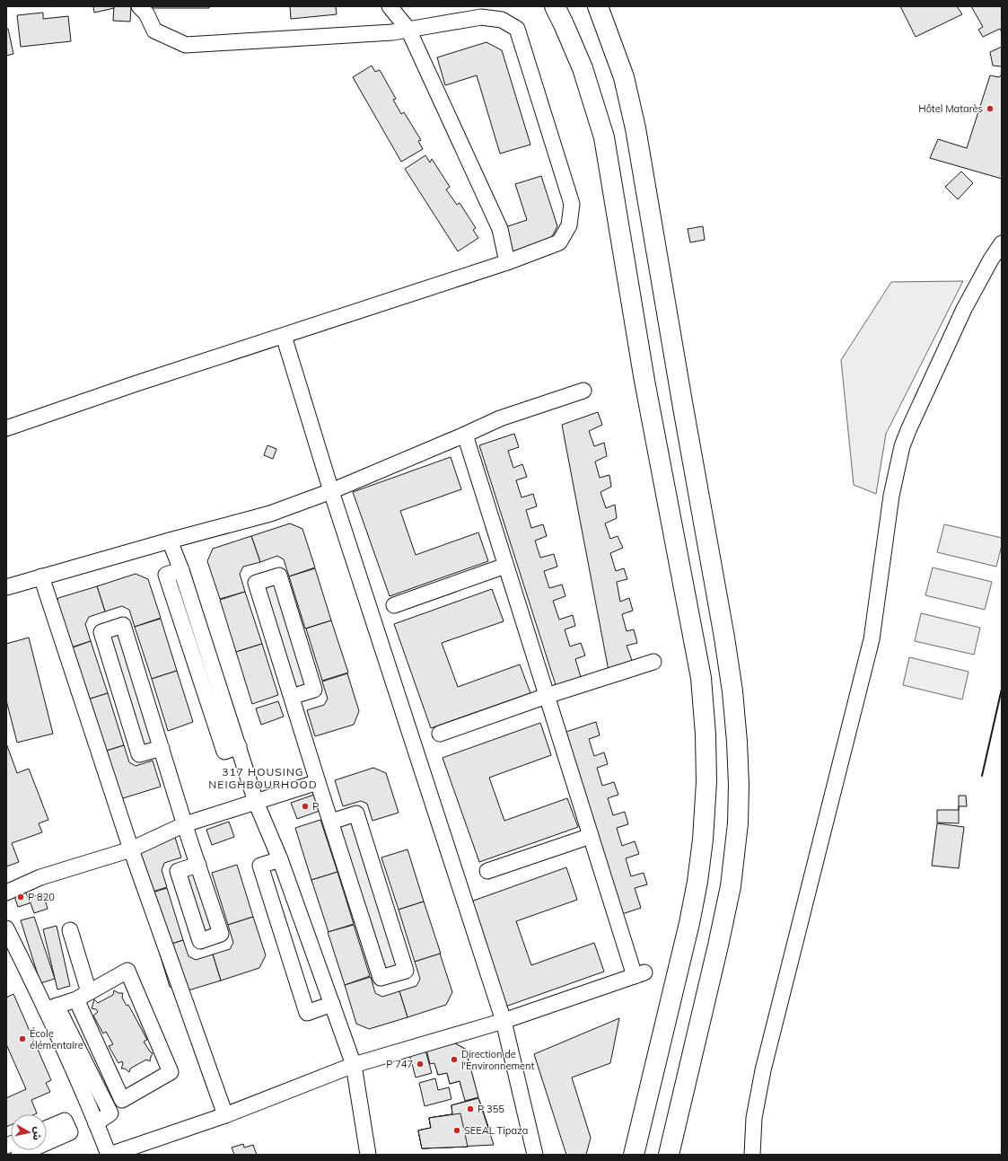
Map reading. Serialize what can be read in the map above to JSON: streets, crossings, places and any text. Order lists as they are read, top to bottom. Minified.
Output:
{"districts":["317 HOUSING NEIGHBOURHOOD"],"places":["Hôtel Matarès","P","P 820","École élémentaire","Direction de l'Environnement","P 747","P 355","SEEAL Tipaza"],"north":"right"}
